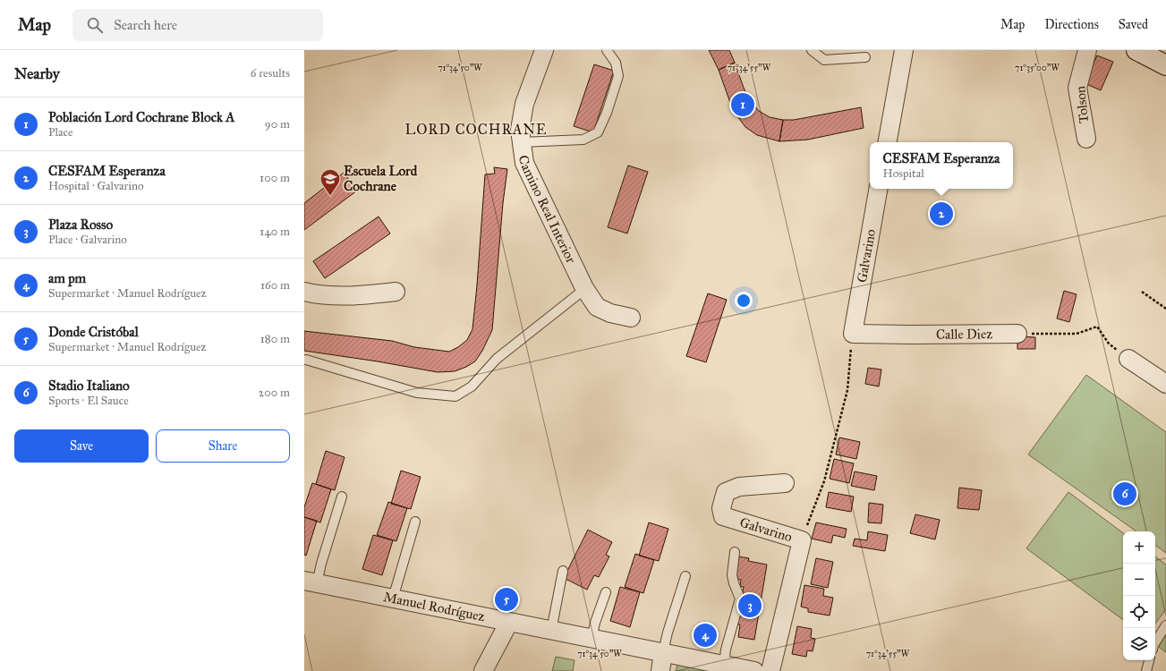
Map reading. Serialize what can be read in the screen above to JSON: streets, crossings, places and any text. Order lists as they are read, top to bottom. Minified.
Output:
{"streets":{"street":["Tolson","Camino Real Interior","Galvarino","Calle Diez","Manuel Rodríguez"]},"crossings":[["Galvarino","Calle Diez"]],"districts":["LORD COCHRANE"],"places":{"school or university":["Escuela Lord Cochrane"]},"page":{"header":"Map","search":"Search here","nav":["Map","Directions","Saved"],"heading":["Nearby","6 results"],"pins":["1","2","6","5","3","4"],"list":[{"mark":"1","name":"Población Lord Cochrane Block A","note":"Place","value":"90 m"},{"mark":"2","name":"CESFAM Esperanza","note":"Hospital · Galvarino","value":"100 m"},{"mark":"3","name":"Plaza Rosso","note":"Place · Galvarino","value":"140 m"},{"mark":"4","name":"am pm","note":"Supermarket · Manuel Rodríguez","value":"160 m"},{"mark":"5","name":"Donde Cristóbal","note":"Supermarket · Manuel Rodríguez","value":"180 m"},{"mark":"6","name":"Stadio Italiano","note":"Sports · El Sauce","value":"200 m"}],"popup":["CESFAM Esperanza","Hospital"],"buttons":["Save","Share"],"map_buttons":["+","−"]},"coordinates":["71°34'50\"W","71°34'55\"W","71°35'00\"W"]}
